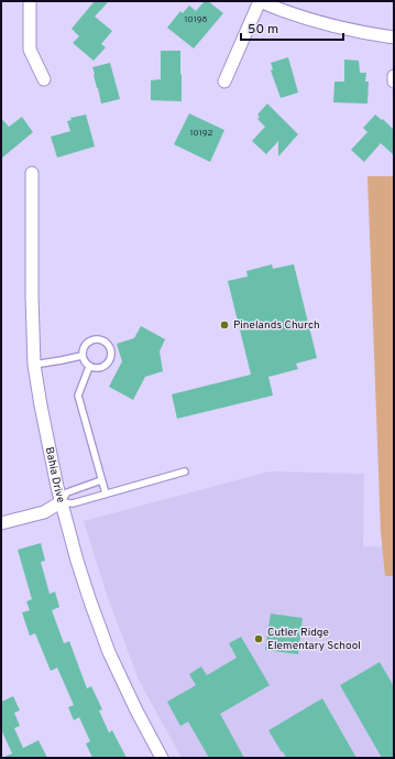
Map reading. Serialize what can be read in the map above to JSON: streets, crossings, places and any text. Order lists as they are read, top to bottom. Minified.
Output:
{"streets":{"street":["Bahia Drive"]},"places":["Pinelands Church","Cutler Ridge Elementary School"],"house_numbers":["10198","10192"],"scale_bar":"50 m"}
